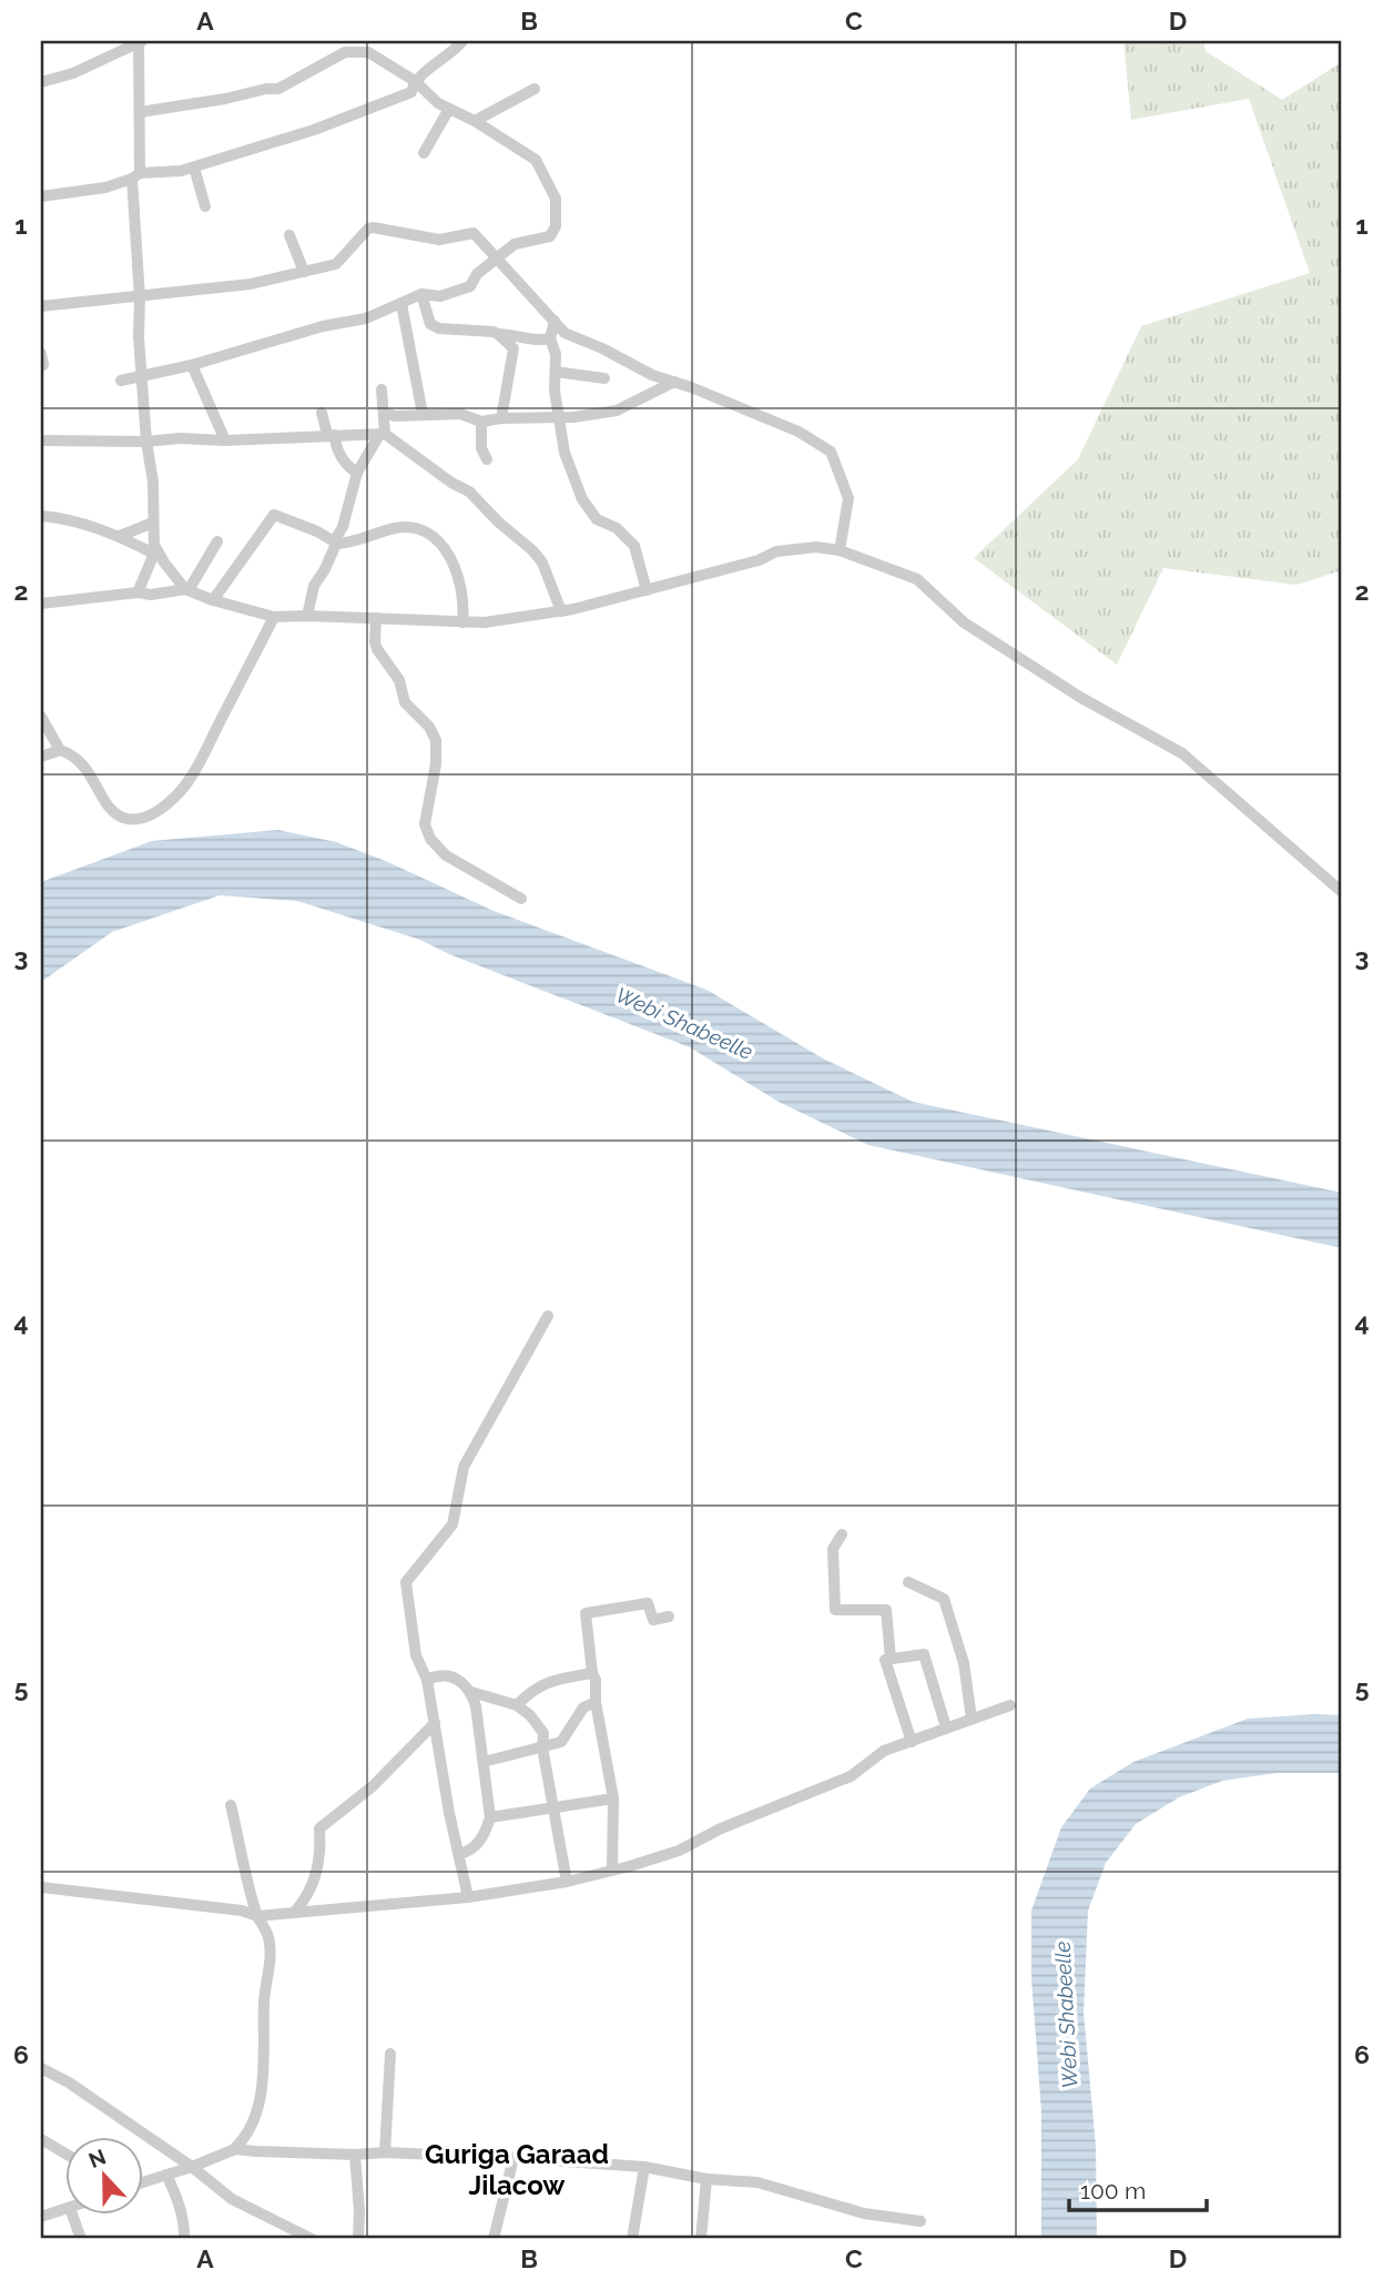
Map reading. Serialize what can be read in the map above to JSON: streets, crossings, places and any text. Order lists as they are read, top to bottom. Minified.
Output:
{"districts":["Guriga Garaad Jilacow"],"water":["Webi Shabeelle"],"scale_bar":"100 m","north":"top","grid":{"columns":["A","B","C","D"],"rows":["1","2","3","4","5","6"]}}
